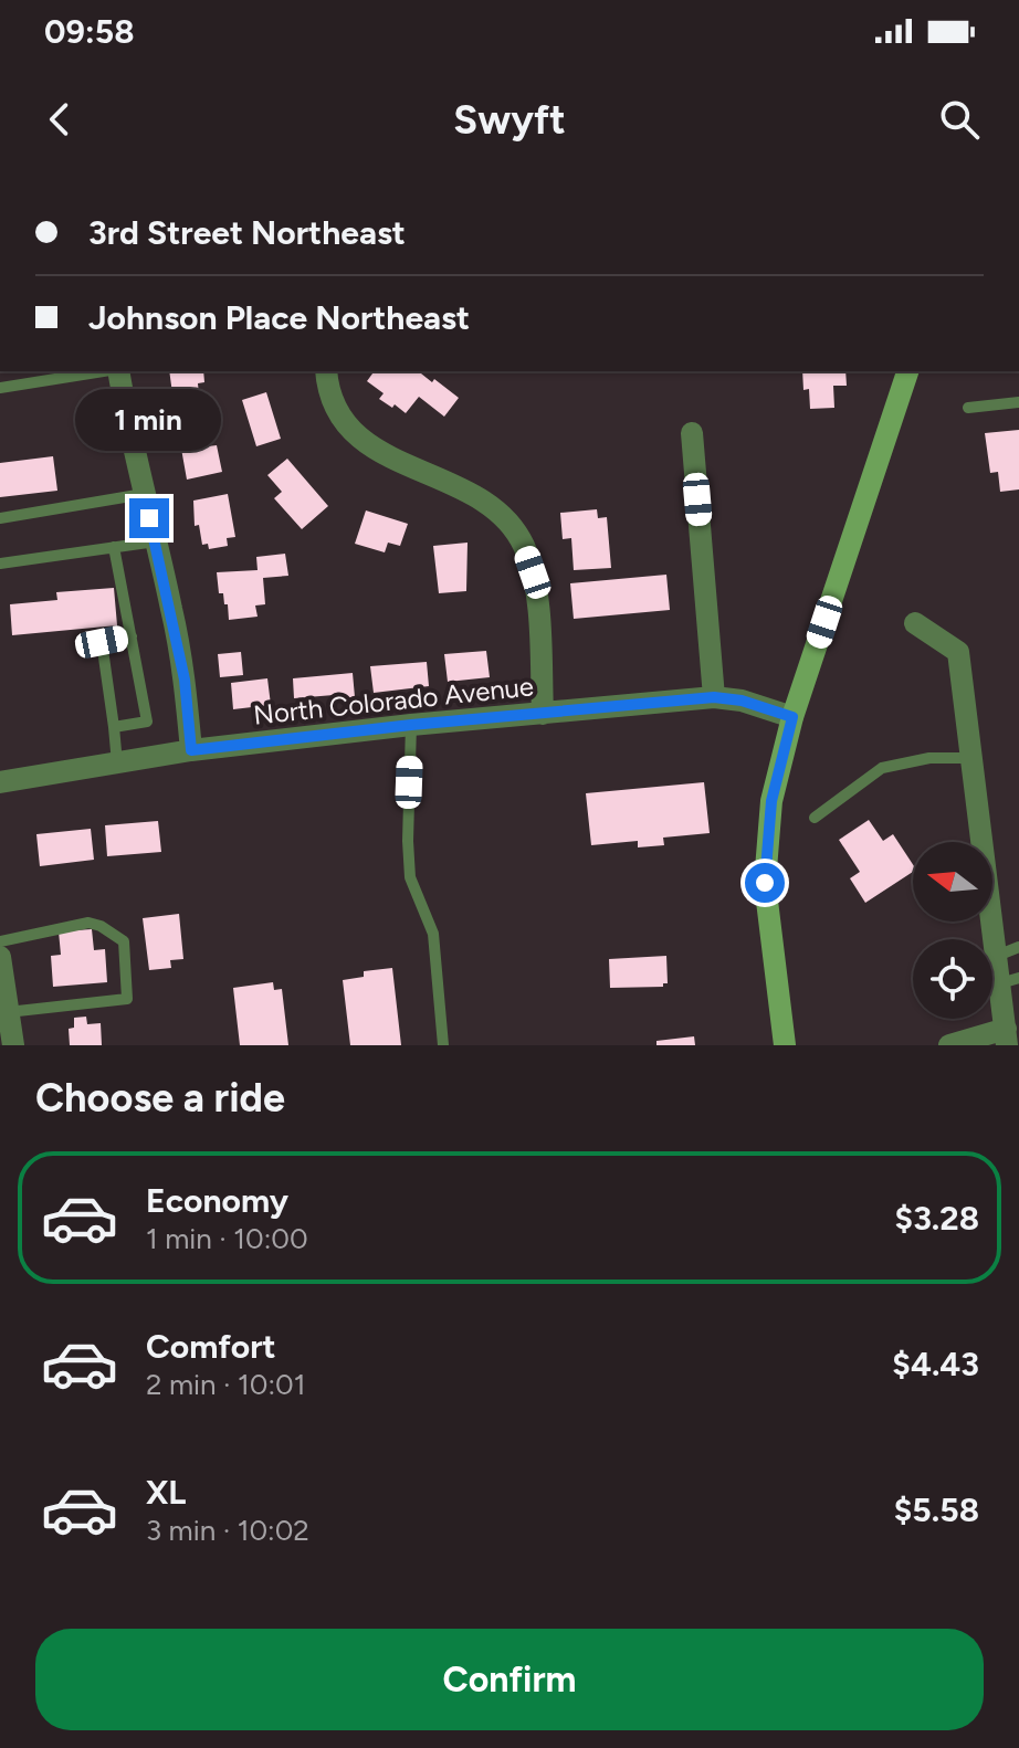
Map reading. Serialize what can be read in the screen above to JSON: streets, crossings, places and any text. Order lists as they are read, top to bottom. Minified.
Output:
{"streets":{"street":["North Colorado Avenue"]},"north":"left","page":{"status":"09:58","header":"Swyft","banner":["3rd Street Northeast","Johnson Place Northeast"],"bubble":"1 min","heading":"Choose a ride","list":[{"name":"Economy","note":"1 min · 10:00","value":"$3.28"},{"name":"Comfort","note":"2 min · 10:01","value":"$4.43"},{"name":"XL","note":"3 min · 10:02","value":"$5.58"}],"buttons":"Confirm"}}
